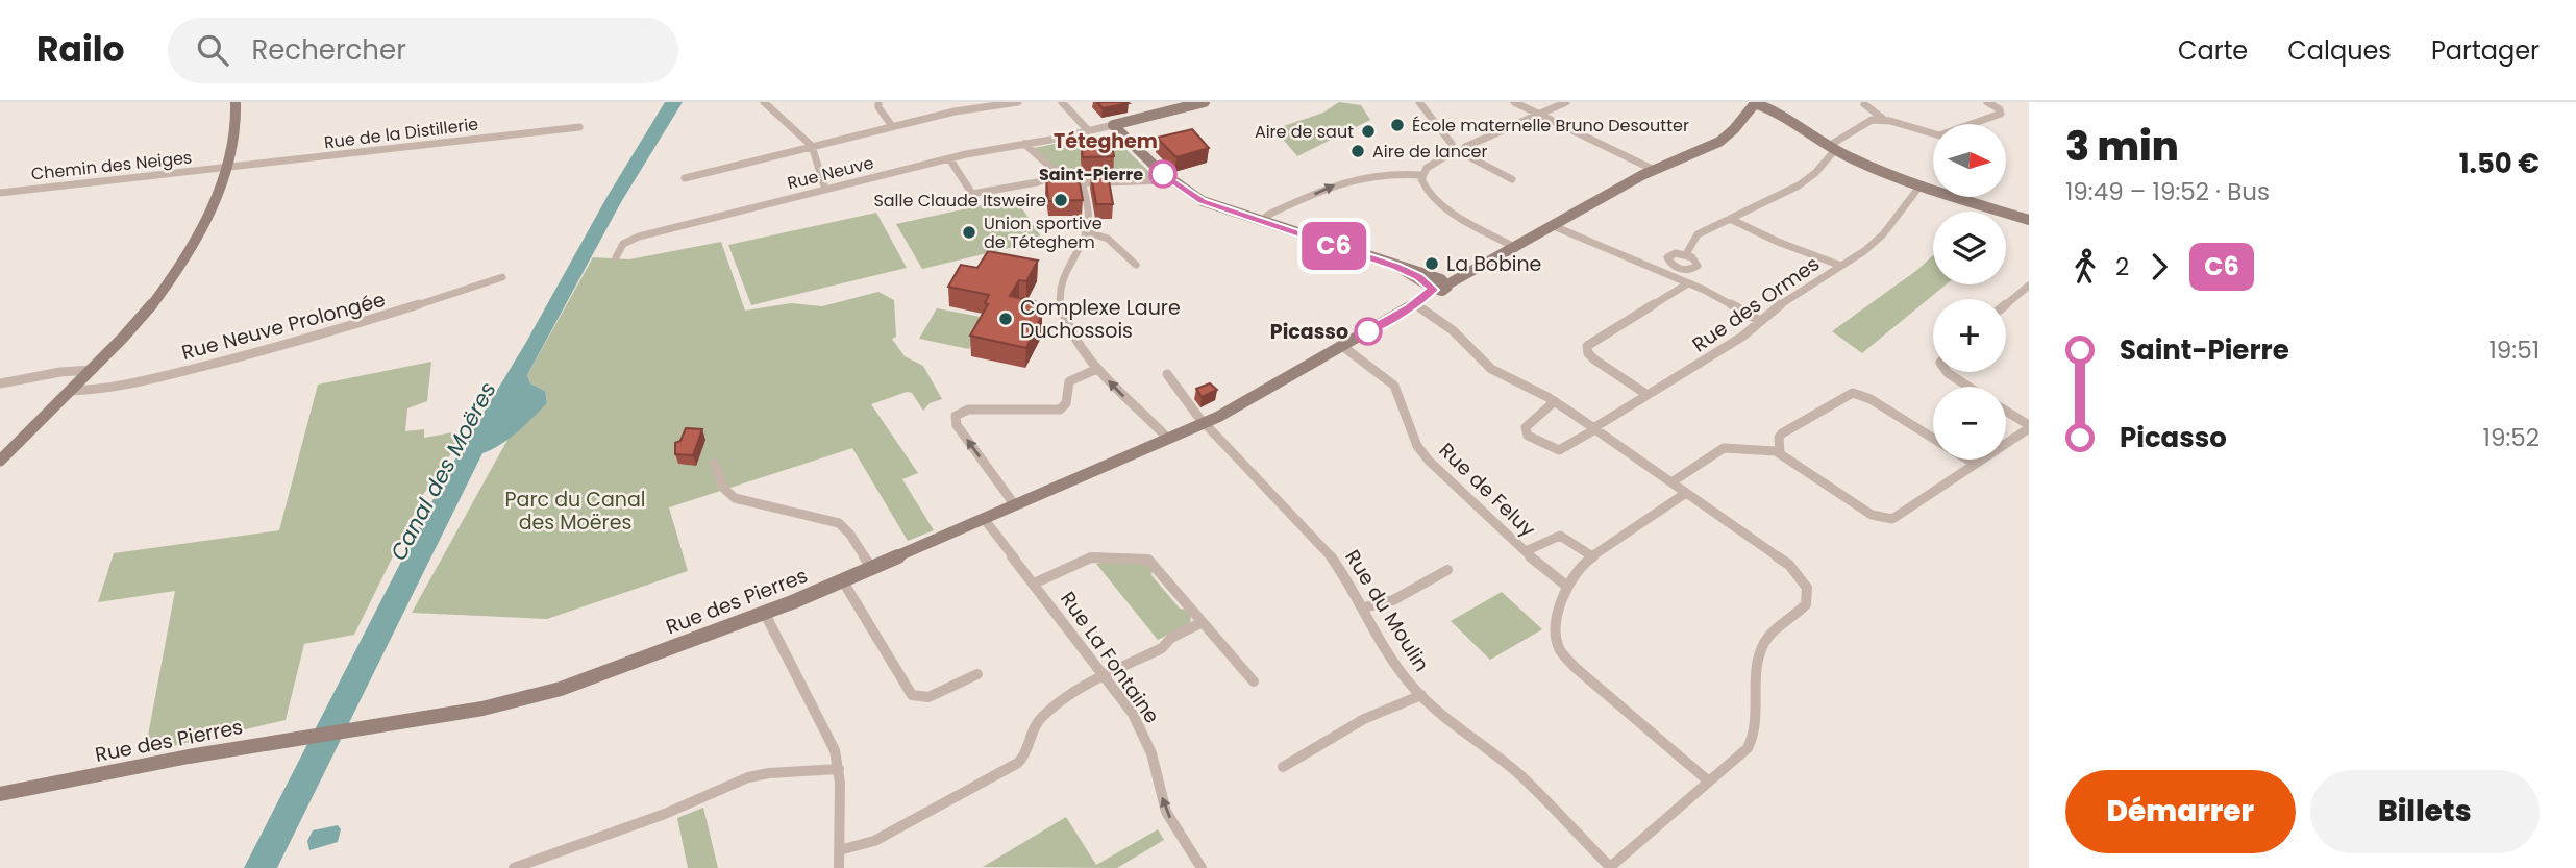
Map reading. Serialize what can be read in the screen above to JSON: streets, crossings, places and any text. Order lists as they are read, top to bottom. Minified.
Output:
{"streets":{"main road":["Rue des Pierres"],"street":["Rue de la Distillerie","Chemin des Neiges","Rue Neuve","Rue des Ormes","Rue Neuve Prolongée","Rue de Feluy","Rue du Moulin","Rue La Fontaine"]},"crossings":[["Rue de la Distillerie","Chemin des Neiges"],["Rue de Feluy","Rue des Pierres"],["Rue des Pierres","Rue du Moulin"],["Rue des Pierres","Rue La Fontaine"]],"one_way":["Rue La Fontaine"],"districts":["Téteghem"],"water":["Canal des Moëres"],"parks":["Parc du Canal des Moëres"],"places":["École maternelle Bruno Desoutter","Aire de saut","Aire de lancer","Saint-Pierre","Salle Claude Itsweire","Union sportive de Téteghem","La Bobine","Complexe Laure Duchossois","Picasso"],"lines":["bus line C6"],"north":"right","page":{"header":"Railo","search":"Rechercher","nav":["Carte","Calques","Partager"],"on_map":"C6","heading":["3 min","19:49 – 19:52 · Bus","1.50 €"],"map_buttons":["+","−"],"legs":["2","C6"],"list":[{"name":"Saint-Pierre","value":"19:51"},{"name":"Picasso","value":"19:52"}],"buttons":["Démarrer","Billets"]}}
